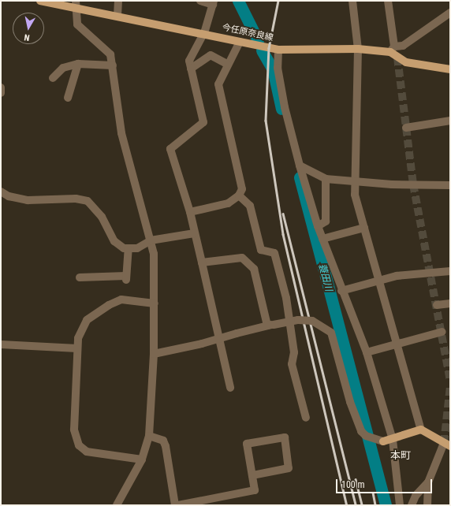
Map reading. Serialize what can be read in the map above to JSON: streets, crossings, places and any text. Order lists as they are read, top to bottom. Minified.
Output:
{"streets":{"main road":["今任原奈良線"]},"districts":["本町"],"water":["蓑田川"],"scale_bar":"100 m","north":"bottom"}
